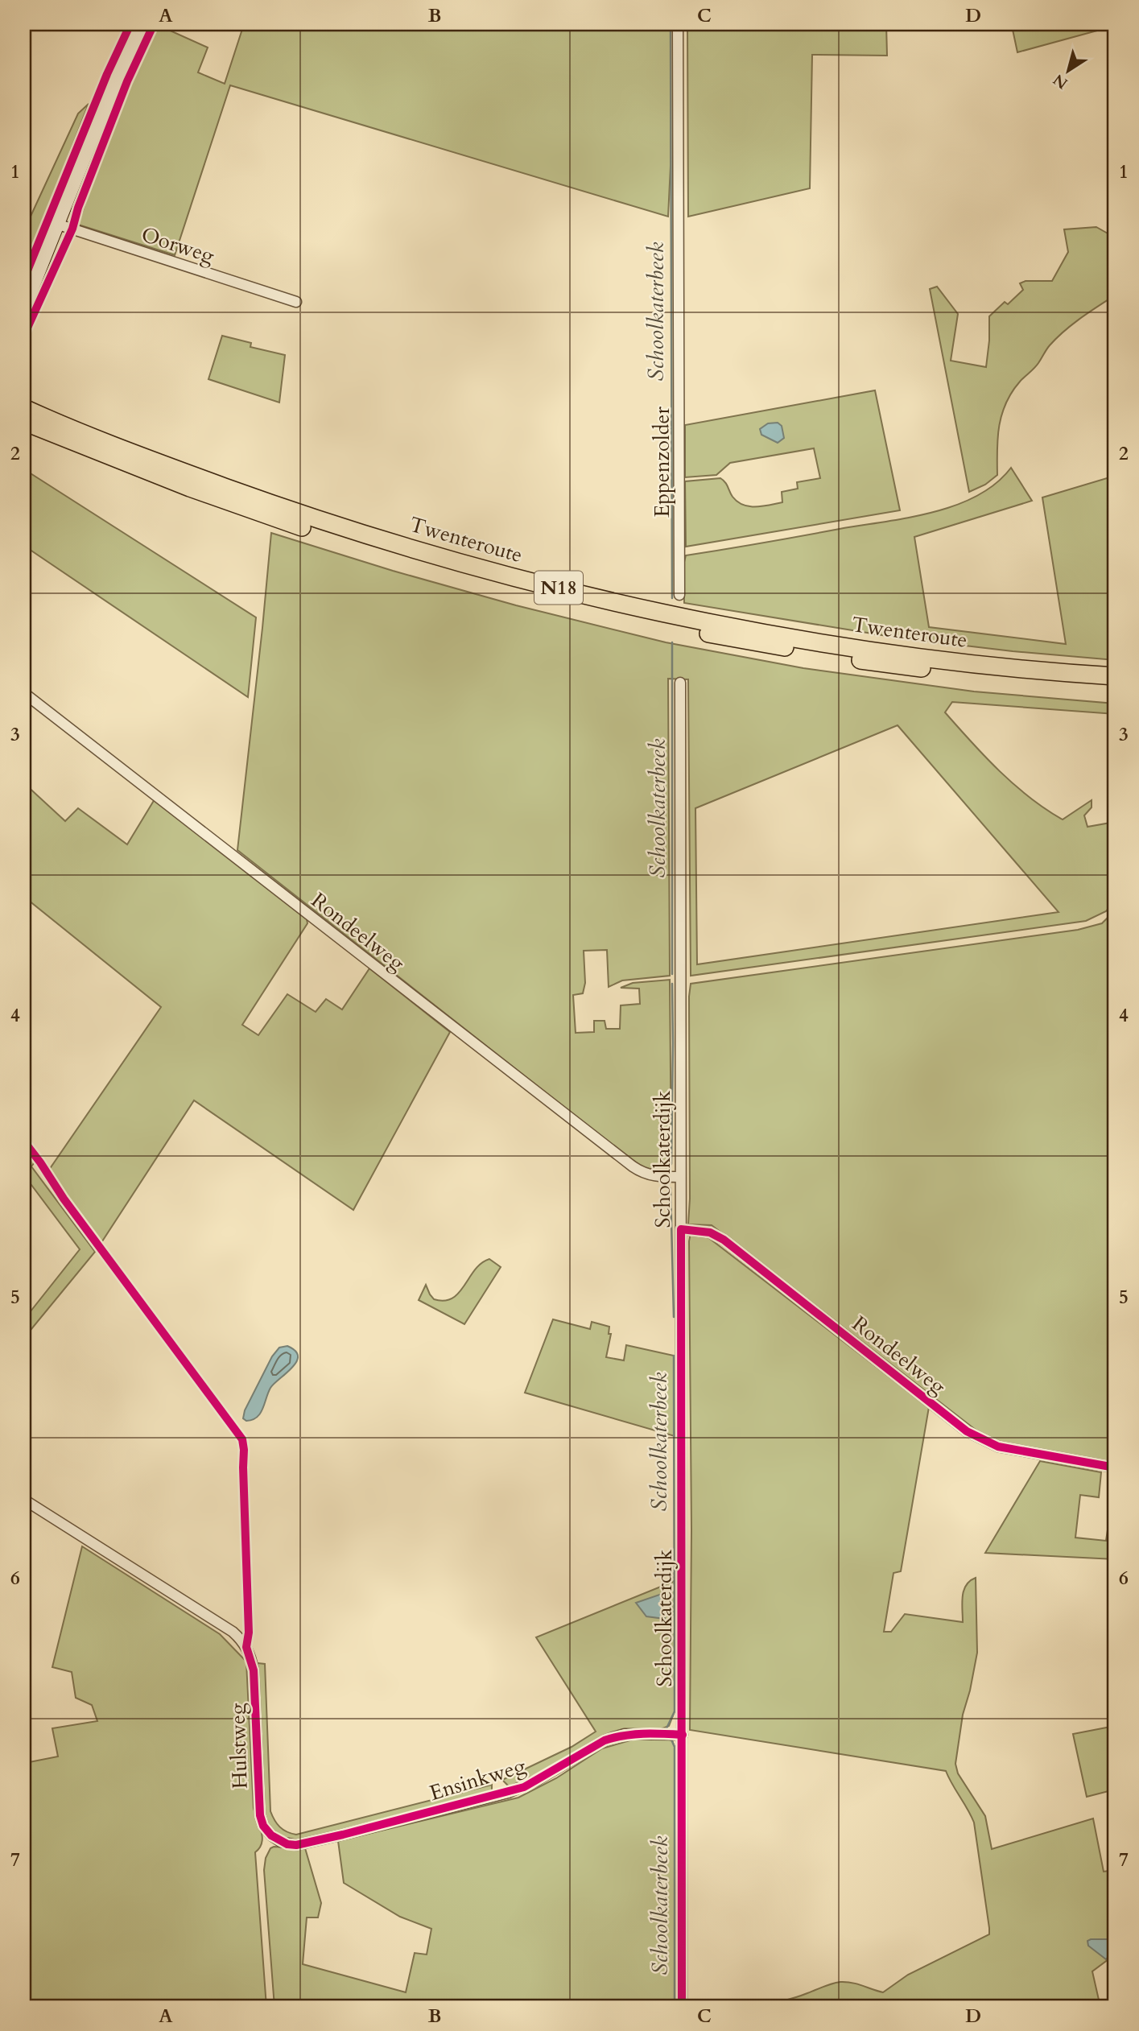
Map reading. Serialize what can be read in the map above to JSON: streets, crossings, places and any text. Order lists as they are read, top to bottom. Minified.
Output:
{"streets":{"highway":["Twenteroute","N18"],"street":["Oorweg","Eppenzolder","Rondeelweg","Schoolkaterdijk","Hulstweg","Ensinkweg"]},"crossings":[["Rondeelweg","Schoolkaterdijk"],["Schoolkaterdijk","Ensinkweg"],["Hulstweg","Ensinkweg"]],"water":["Schoolkaterbeek"],"north":"bottom left","grid":{"columns":["A","B","C","D"],"rows":["1","2","3","4","5","6","7"]}}
